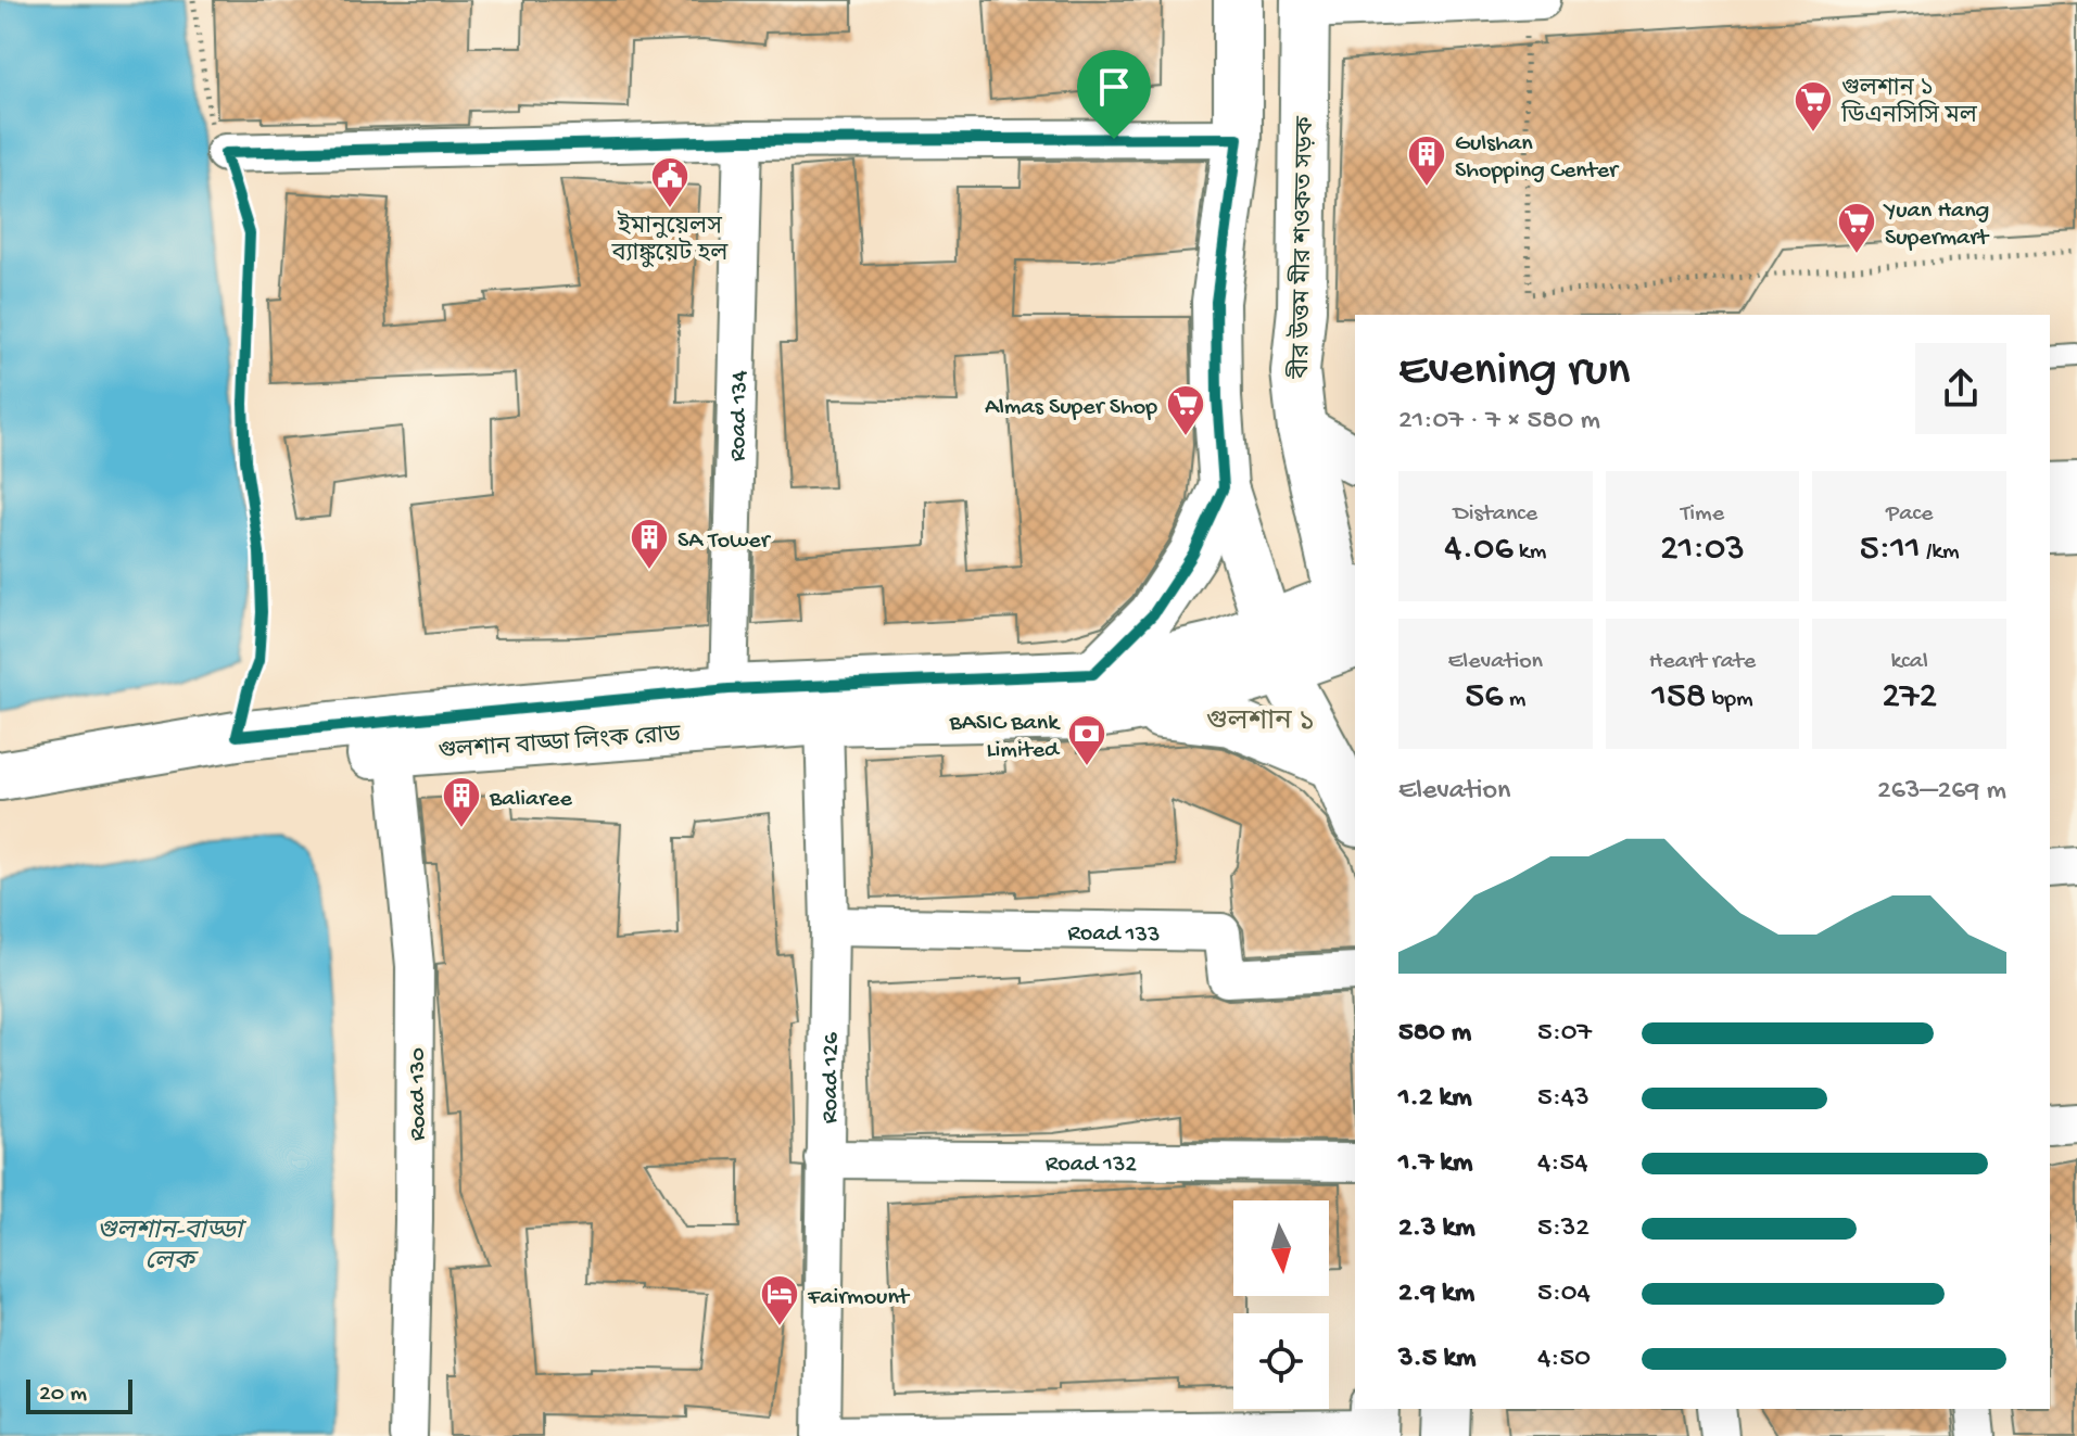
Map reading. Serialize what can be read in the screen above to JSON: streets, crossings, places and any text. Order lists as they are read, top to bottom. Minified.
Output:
{"streets":{"main road":["বীর উত্তম মীর শওকত সড়ক","গুলশান বাড্ডা লিংক রোড"],"street":["Road 134","Road 133","Road 126","Road 130","Road 132"]},"crossings":[["বীর উত্তম মীর শওকত সড়ক","গুলশান বাড্ডা লিংক রোড"],["Road 134","গুলশান বাড্ডা লিংক রোড"],["গুলশান বাড্ডা লিংক রোড","Road 126"],["গুলশান বাড্ডা লিংক রোড","Road 130"],["Road 133","Road 126"],["Road 126","Road 132"]],"districts":["গুলশান ১"],"water":["গুলশান-বাড্ডা লেক"],"places":{"supermarket":["গুলশান ১ ডিএনসিসি মল","Yuan Hang Supermart","Almas Super Shop"],"building":["Gulshan Shopping Center","SA Tower","Baliaree"],"public building":["ইমানুয়েলস ব্যাঙ্কুয়েট হল"],"bank":["BASIC Bank Limited"],"hotel":["Fairmount"]},"scale_bar":"20 m","north":"bottom","page":{"heading":["Evening run","21:07 · 7 × 580 m"],"stats":[["Distance","4.06 km"],["Time","21:03"],["Pace","5:11 /km"],["Elevation","56 m"],["Heart rate","158 bpm"],["kcal","272"]],"chart":["Elevation","263–269 m"],"list":[{"name":"580 m","note":"5:07"},{"name":"1.2 km","note":"5:43"},{"name":"1.7 km","note":"4:54"},{"name":"2.3 km","note":"5:32"},{"name":"2.9 km","note":"5:04"},{"name":"3.5 km","note":"4:50"}],"scale":"20 m"}}
